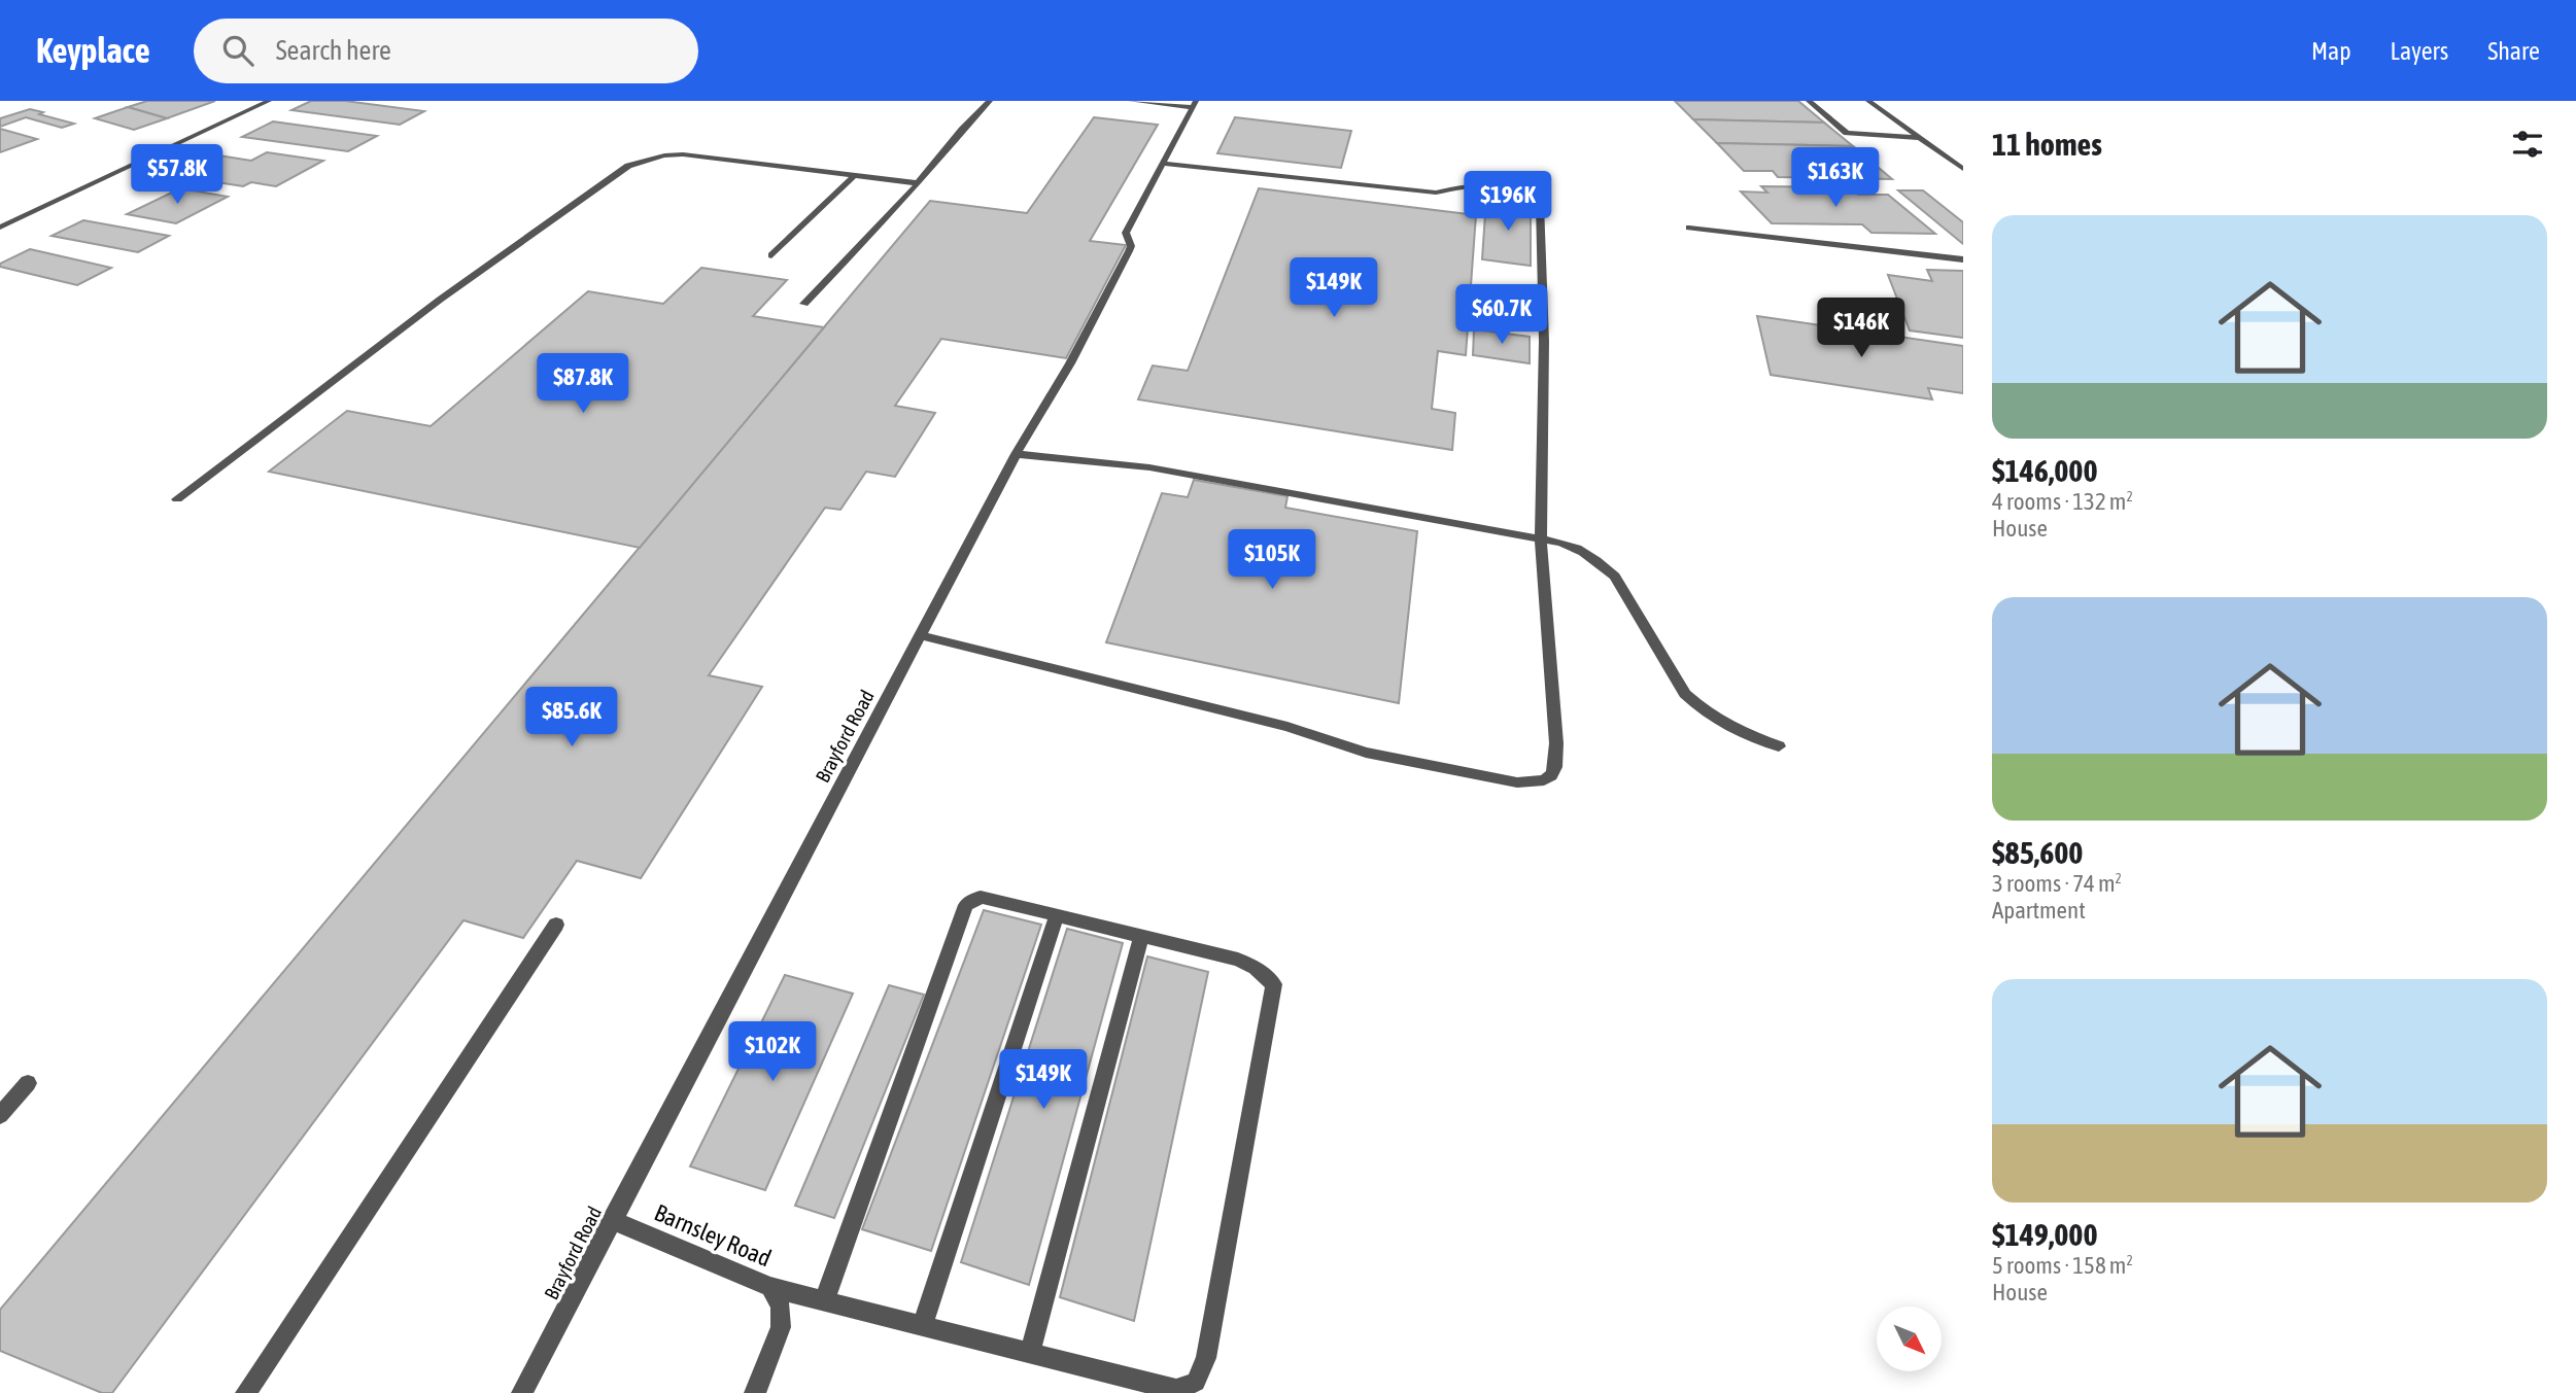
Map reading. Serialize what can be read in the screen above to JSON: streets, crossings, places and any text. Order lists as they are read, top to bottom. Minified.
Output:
{"streets":{"lane":["Brayford Road","Barnsley Road"]},"crossings":[["Brayford Road","Barnsley Road"]],"north":"bottom right","page":{"header":"Keyplace","search":"Search here","nav":["Map","Layers","Share"],"heading":"11 homes","price":["$57.8K","$163K","$196K","$149K","$60.7K","$146K","$87.8K","$105K","$85.6K","$102K","$149K"],"list":[{"name":"$146,000","note":"4 rooms · 132 m² · House"},{"name":"$85,600","note":"3 rooms · 74 m² · Apartment"},{"name":"$149,000","note":"5 rooms · 158 m² · House"}]}}
